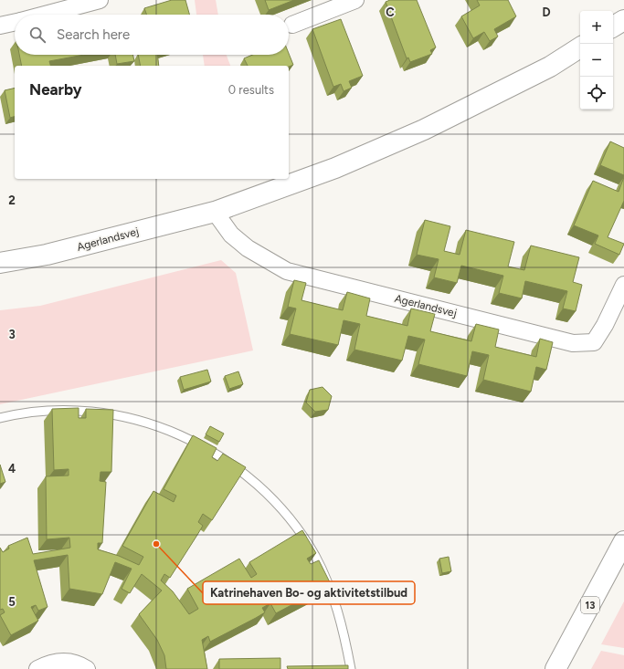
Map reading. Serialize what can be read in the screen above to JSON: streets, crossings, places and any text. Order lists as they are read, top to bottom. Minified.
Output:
{"streets":{"street":["Agerlandsvej","13"]},"places":["Katrinehaven Bo- og aktivitetstilbud"],"page":{"map_buttons":["+","−"],"search":"Search here","heading":["Nearby","0 results"]},"grid":{"columns":["C","D"],"rows":["2","3","4","5"]}}
